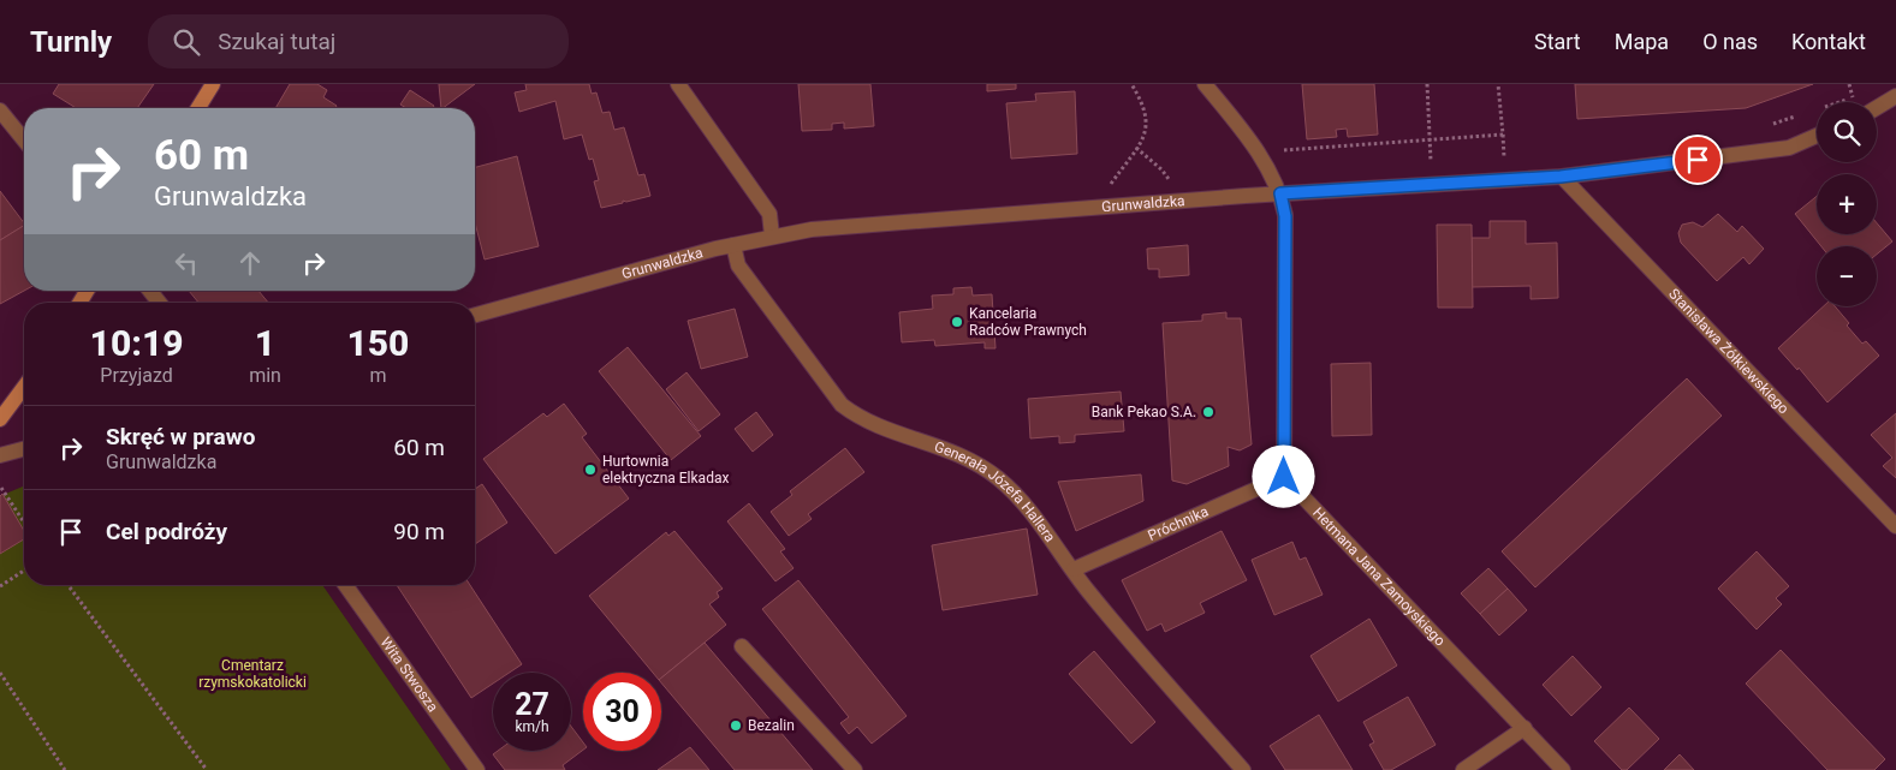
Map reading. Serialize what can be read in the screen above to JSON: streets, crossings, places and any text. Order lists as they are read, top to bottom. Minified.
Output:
{"streets":{"street":["Grunwaldzka","Stanisława Żółkiewskiego","Generała Józefa Hallera","Próchnika","Hetmana Jana Zamoyskiego","Wita Stwosza"]},"crossings":[["Grunwaldzka","Stanisława Żółkiewskiego"],["Grunwaldzka","Generała Józefa Hallera"],["Generała Józefa Hallera","Próchnika"],["Próchnika","Hetmana Jana Zamoyskiego"]],"parks":["Cmentarz rzymskokatolicki"],"places":["Kancelaria Radców Prawnych","Bank Pekao S.A.","Hurtownia elektryczna Elkadax","Bezalin"],"page":{"header":"Turnly","search":"Szukaj tutaj","nav":["Start","Mapa","O nas","Kontakt"],"map_buttons":["+","−"],"turn":["60 m","Grunwaldzka"],"eta":["10:19","Przyjazd","1","min","150","m"],"list":[{"name":"Skręć w prawo","note":"Grunwaldzka","value":"60 m"},{"name":"Cel podróży","value":"90 m"}],"speed":"27 km/h","limit":"30"}}
